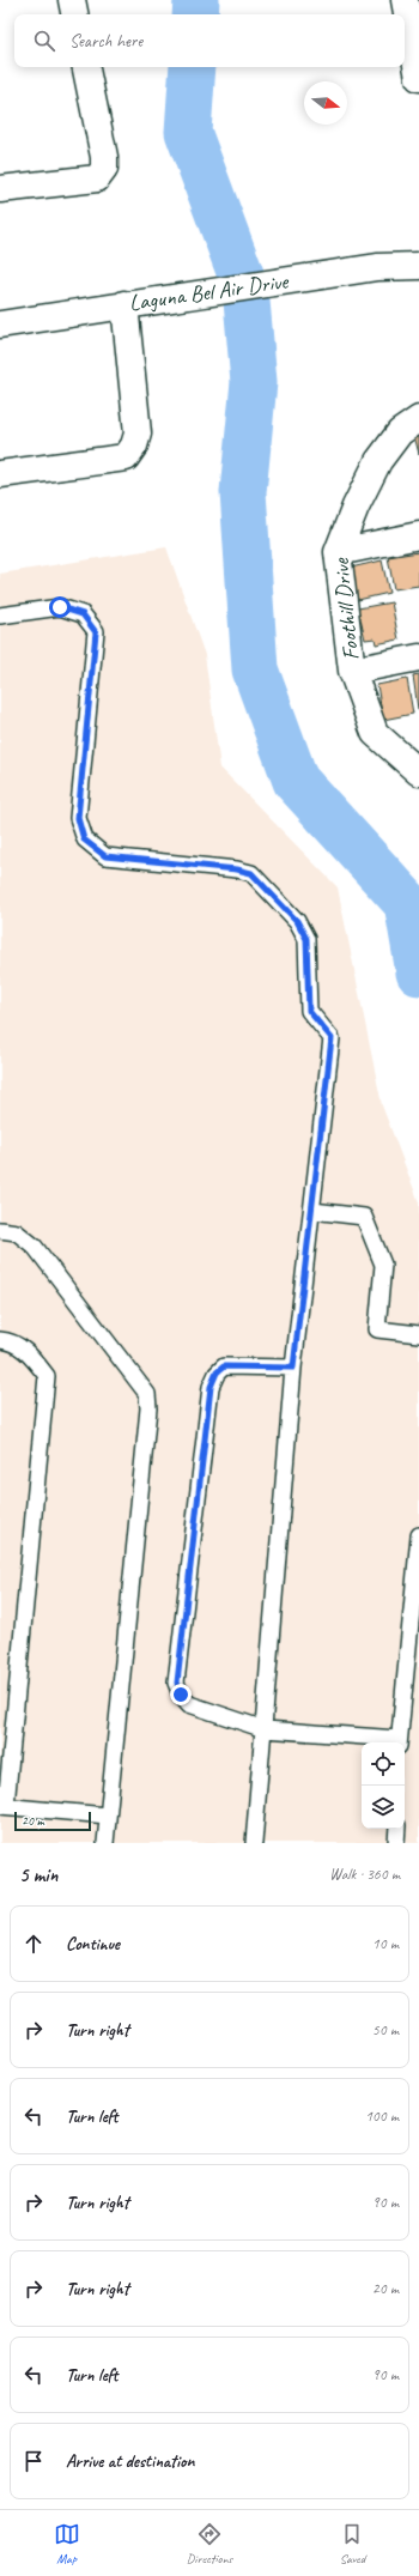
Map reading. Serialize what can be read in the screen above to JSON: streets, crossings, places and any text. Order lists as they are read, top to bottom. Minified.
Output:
{"streets":{"street":["Laguna Bel Air Drive","Foothill Drive"]},"scale_bar":"20 m","north":"right","page":{"search":"Search here","scale":"20 m","heading":["5 min","Walk · 360 m"],"list":[["Continue","10 m"],["Turn right","50 m"],["Turn left","100 m"],["Turn right","90 m"],["Turn right","20 m"],["Turn left","90 m"],"Arrive at destination"],"nav":["Map","Directions","Saved"]}}
